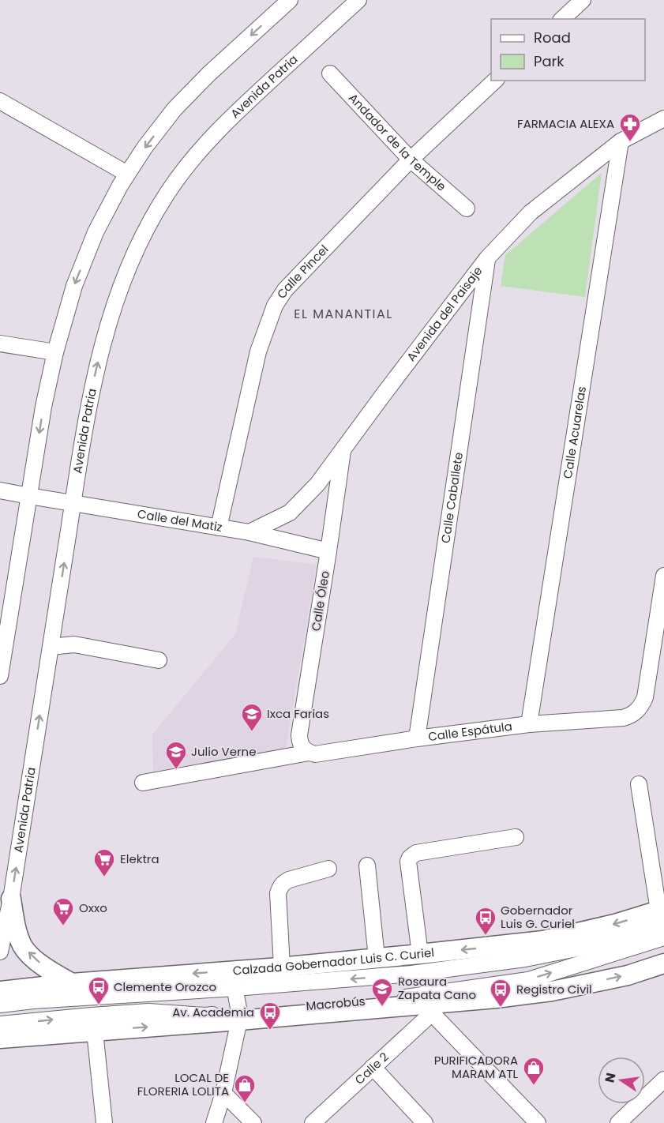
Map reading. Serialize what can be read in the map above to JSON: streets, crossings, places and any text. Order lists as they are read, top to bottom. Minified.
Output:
{"streets":{"main road":["Calzada Gobernador Luis C. Curiel"],"street":["Avenida Patria","Andador de la Temple","Calle Pincel","Avenida del Paisaje","Calle Acuarelas","Calle Caballete","Calle del Matiz","Calle Óleo","Calle Espátula","Macrobús","Calle 2"]},"crossings":[["Avenida Patria","Calle del Matiz"],["Andador de la Temple","Calle Pincel"],["Calle Pincel","Calle del Matiz"],["Avenida del Paisaje","Calle Acuarelas"],["Avenida del Paisaje","Calle Caballete"],["Avenida del Paisaje","Calle del Matiz"],["Avenida del Paisaje","Calle Óleo"],["Calle Acuarelas","Calle Espátula"],["Calle Caballete","Calle Espátula"],["Calle del Matiz","Calle Óleo"],["Calle Óleo","Calle Espátula"],["Calzada Gobernador Luis C. Curiel","Macrobús"]],"districts":["EL MANANTIAL"],"places":{"pharmacy":["FARMACIA ALEXA"],"school or university":["Ixca Farias","Julio Verne","Rosaura Zapata Cano"],"supermarket":["Elektra","Oxxo"],"bus stop":["Gobernador Luis G. Curiel","Clemente Orozco","Registro Civil","Av. Academia"],"shop":["PURIFICADORA MARAM ATL","LOCAL DE FLORERIA LOLITA"]},"legend":["Road","Park"],"north":"left"}
